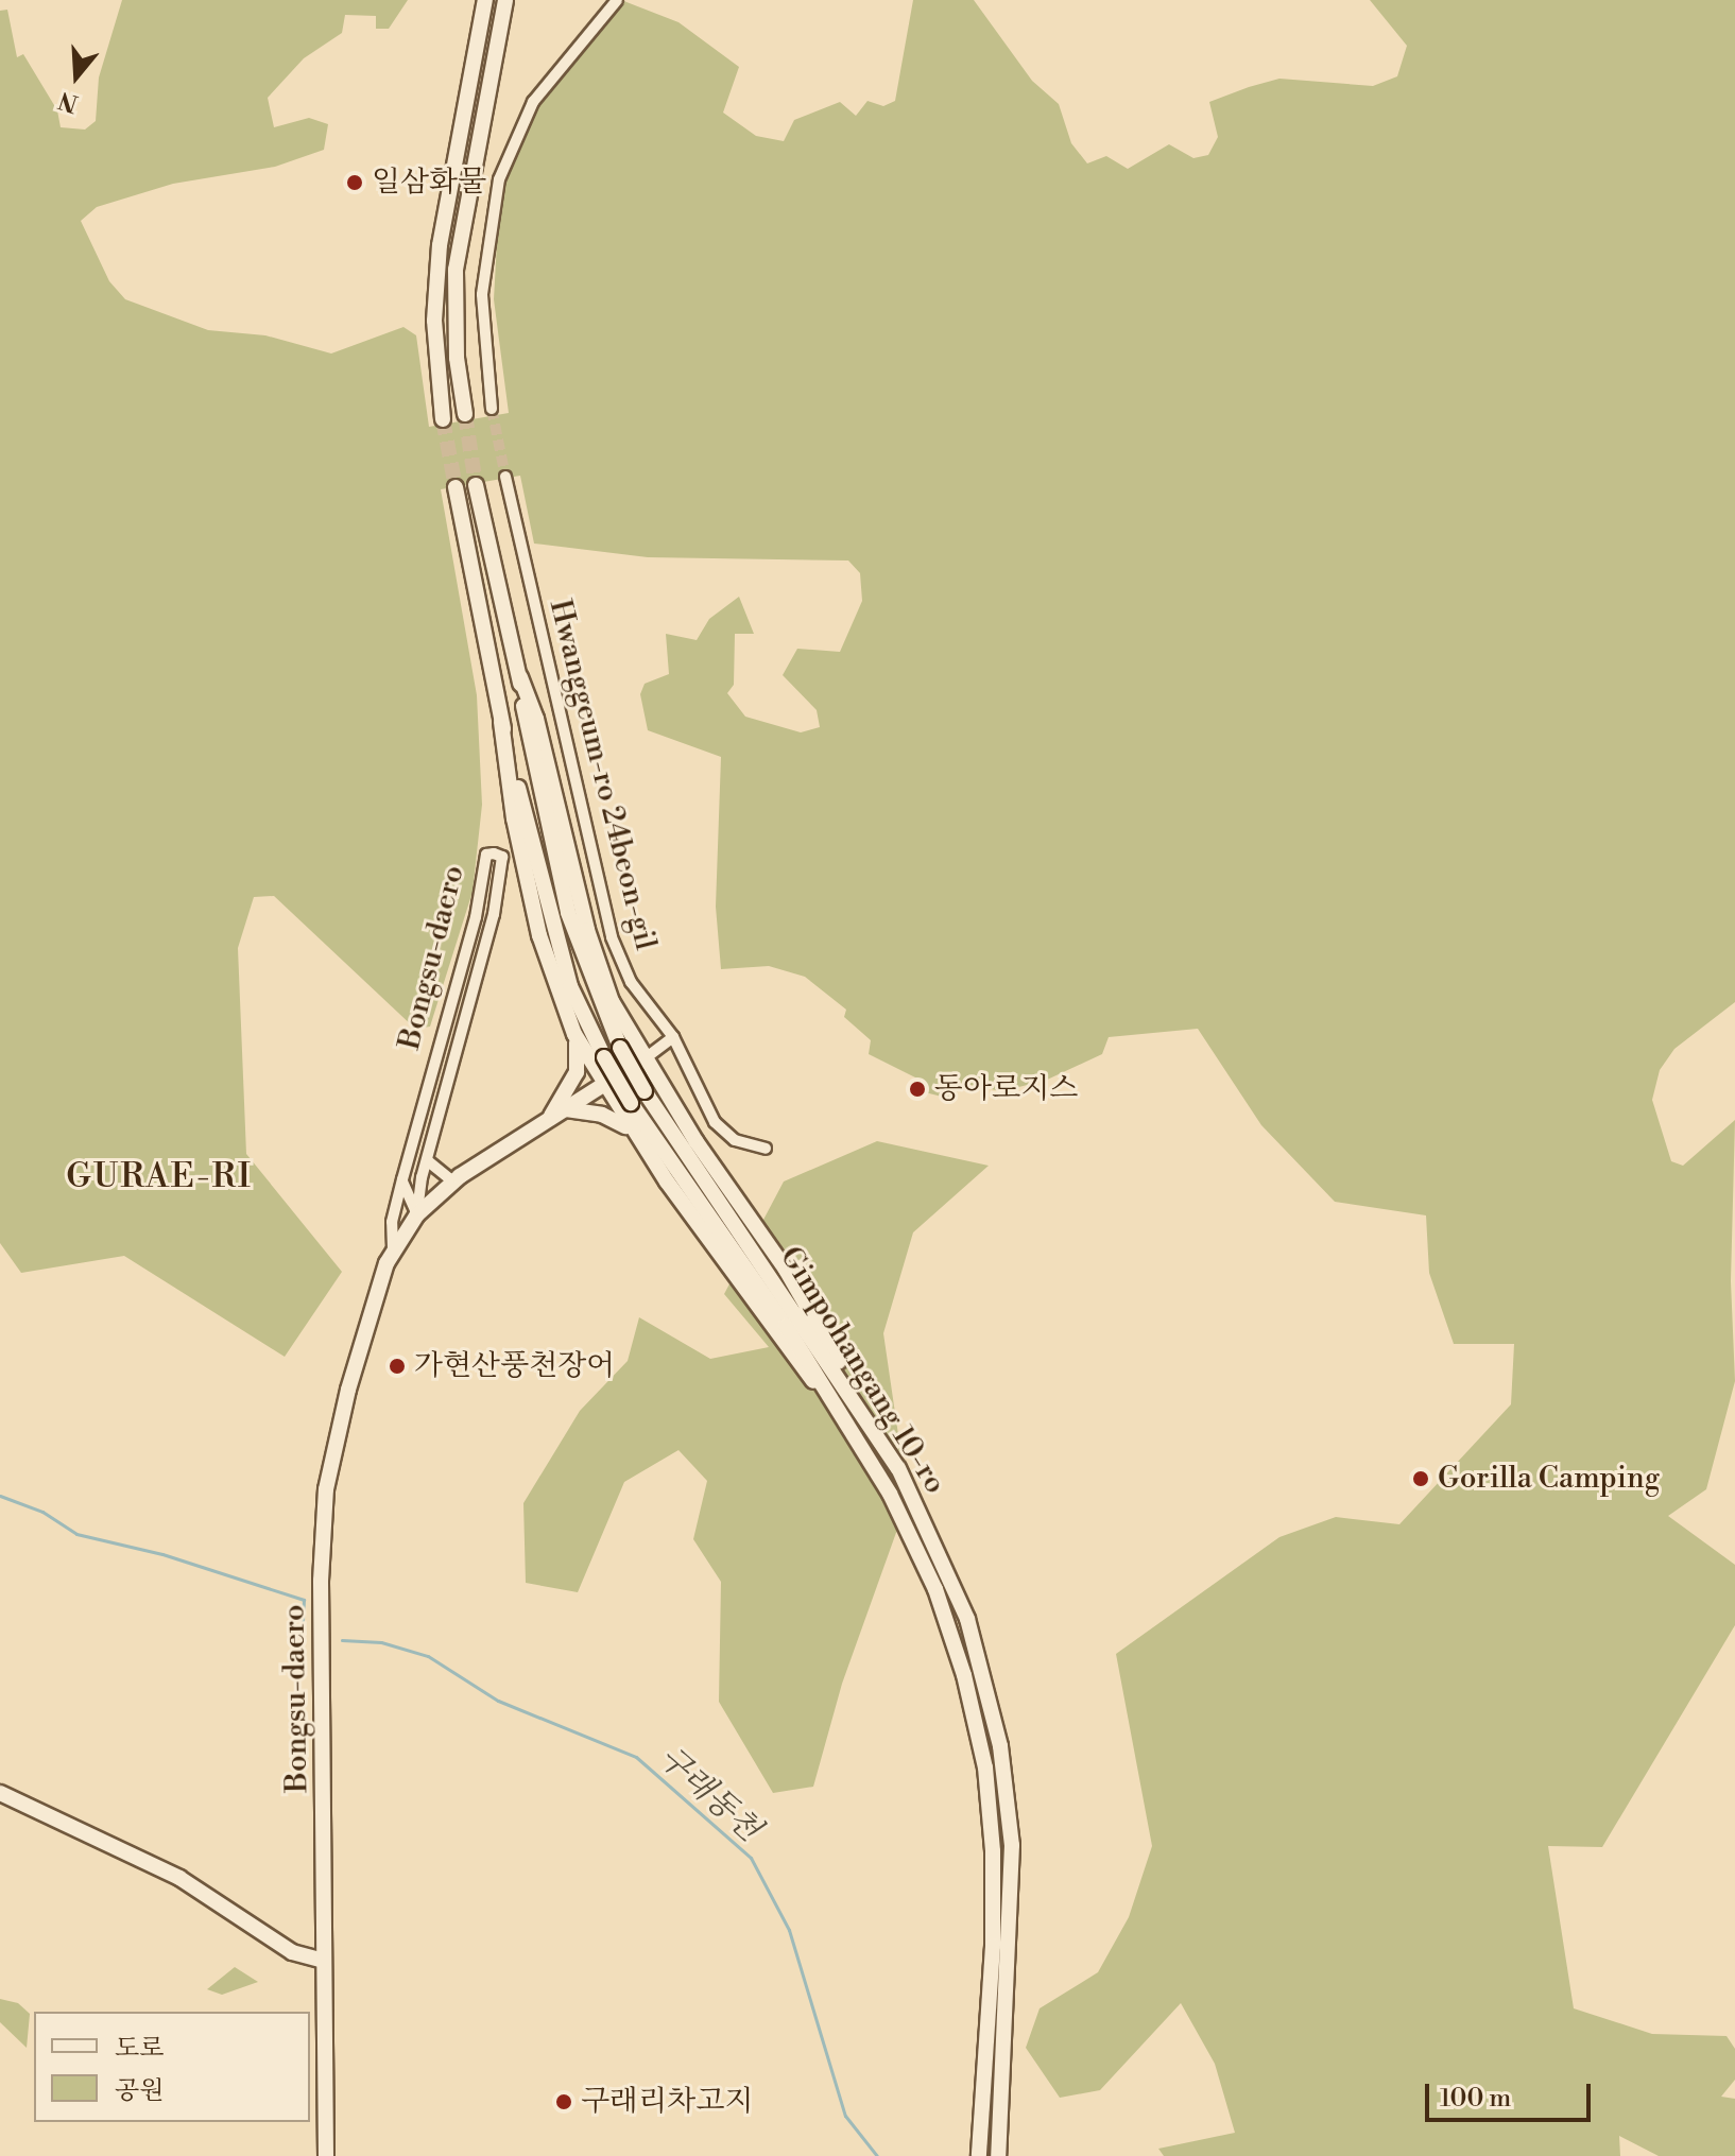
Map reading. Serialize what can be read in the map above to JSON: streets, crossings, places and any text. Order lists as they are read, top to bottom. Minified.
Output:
{"streets":{"street":["Hwanggeum-ro 24beon-gil","Bongsu-daero","Gimpohangang 10-ro"]},"districts":["GURAE-RI"],"water":["구래동천"],"places":["일삼화물","동아로지스","가현산풍천장어","Gorilla Camping","구래리차고지"],"legend":["도로","공원"],"scale_bar":"100 m","north":"bottom"}
